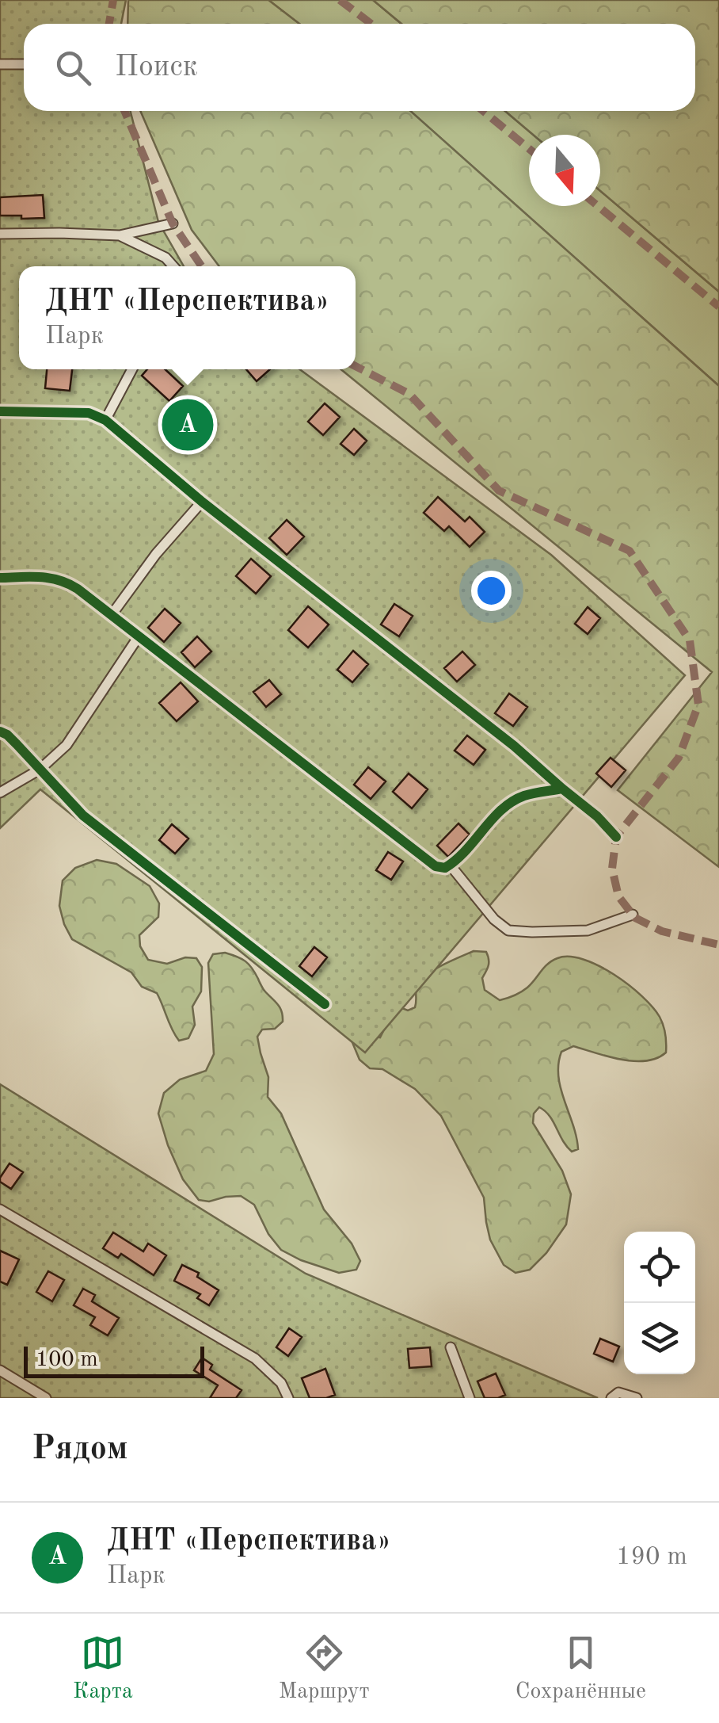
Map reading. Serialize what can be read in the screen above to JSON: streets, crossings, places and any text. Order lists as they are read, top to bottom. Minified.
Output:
{"scale_bar":"100 m","north":"bottom","page":{"search":"Поиск","popup":["ДНТ «Перспектива»","Парк"],"pins":"A","scale":"100 m","heading":"Рядом","list":[{"mark":"A","name":"ДНТ «Перспектива»","note":"Парк","value":"190 m"}],"nav":["Карта","Маршрут","Сохранённые"]}}
